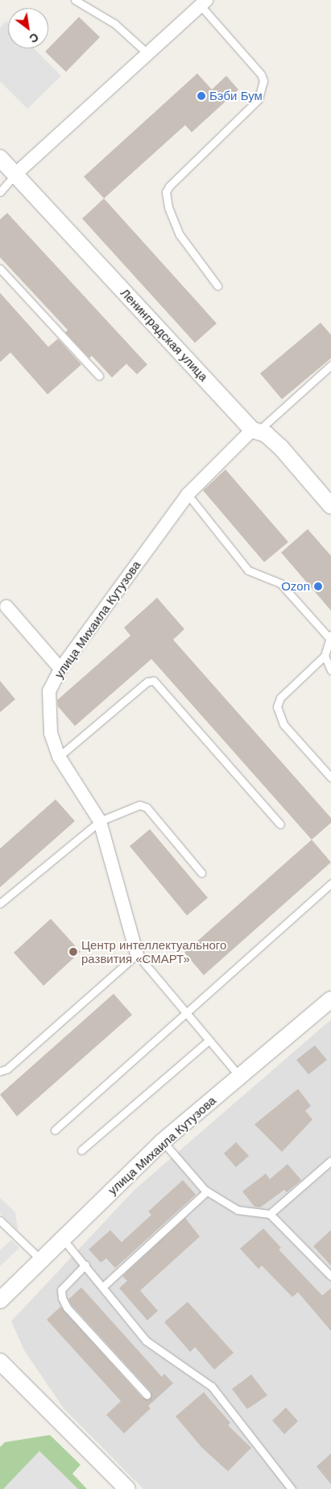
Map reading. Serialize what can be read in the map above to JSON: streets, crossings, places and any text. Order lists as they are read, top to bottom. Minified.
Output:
{"streets":{"street":["Ленинградская улица","улица Михаила Кутузова"]},"crossings":[["Ленинградская улица","улица Михаила Кутузова"]],"places":["Бэби Бум","Ozon","Центр интеллектуального развития «СМАРТ»"],"north":"bottom right"}
